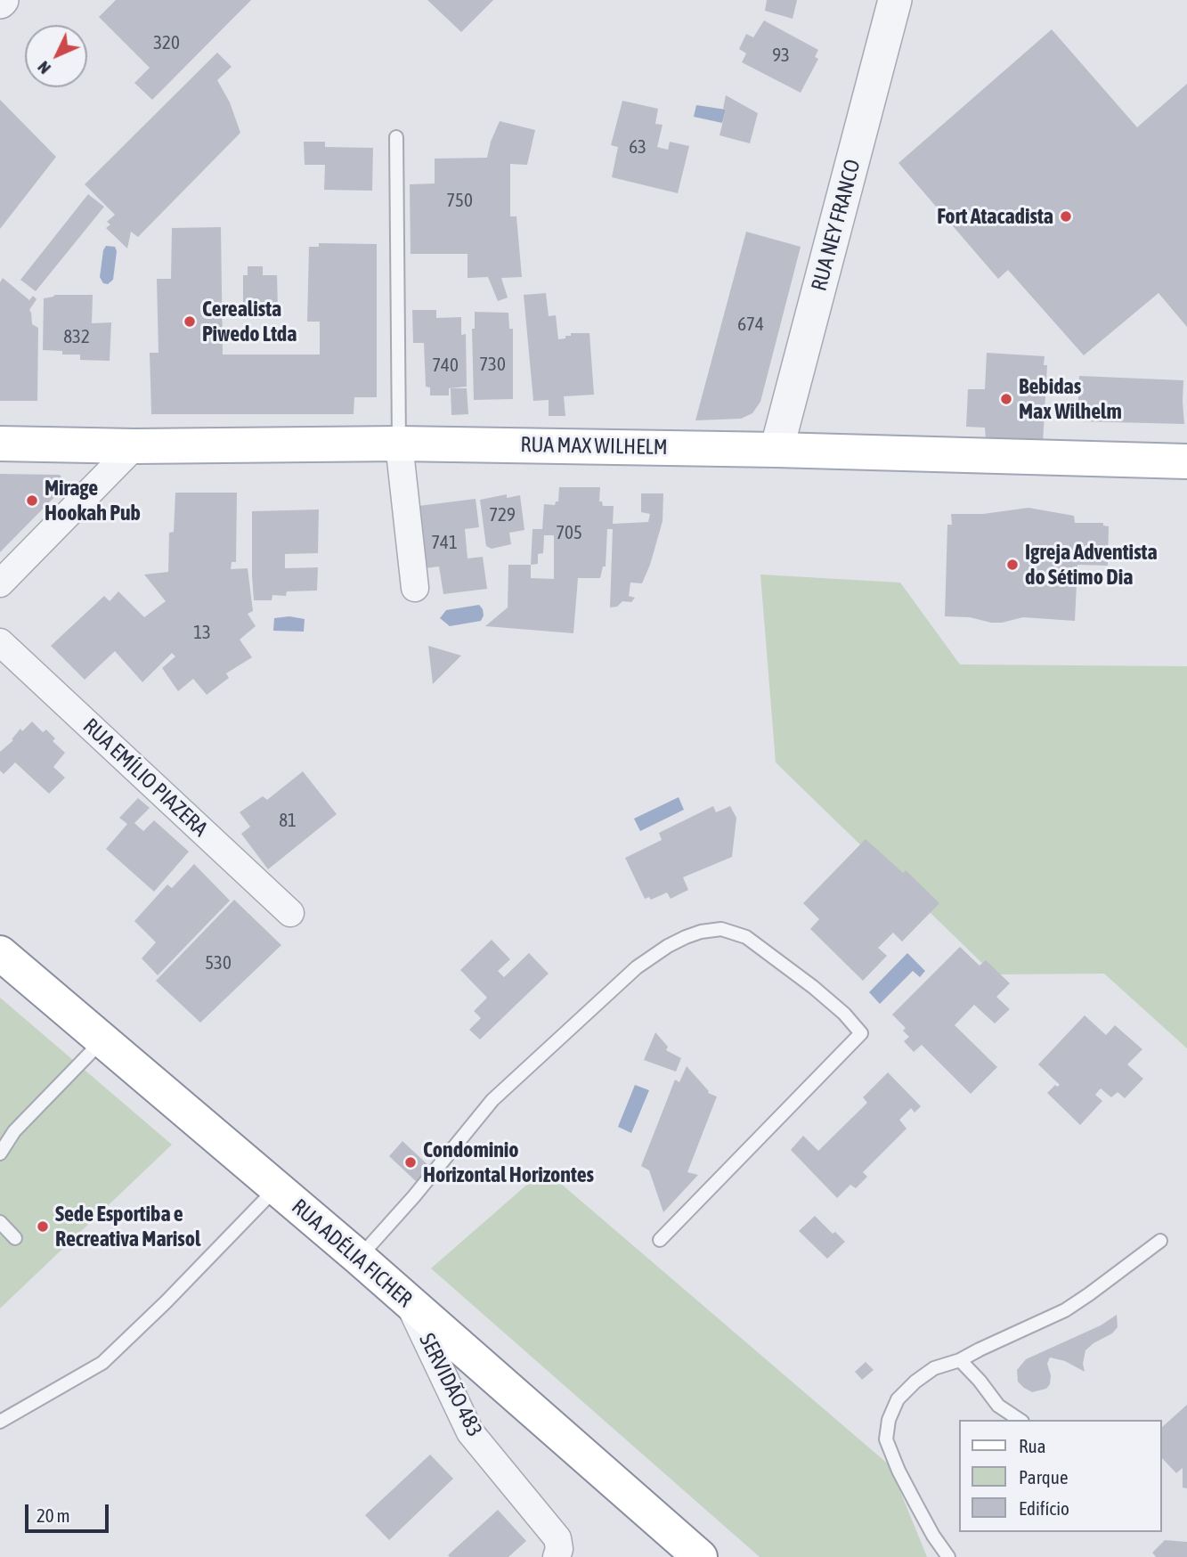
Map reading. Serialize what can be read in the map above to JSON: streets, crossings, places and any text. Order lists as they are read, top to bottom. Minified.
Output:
{"streets":{"main road":["RUA MAX WILHELM","RUA ADÉLIA FICHER"],"street":["RUA NEY FRANCO","RUA EMÍLIO PIAZERA","SERVIDÃO 483"]},"crossings":[["RUA NEY FRANCO","RUA MAX WILHELM"],["RUA ADÉLIA FICHER","SERVIDÃO 483"]],"places":["Fort Atacadista","Cerealista Piwedo Ltda","Bebidas Max Wilhelm","Mirage Hookah Pub","Igreja Adventista do Sétimo Dia","Condominio Horizontal Horizontes","Sede Esportiba e Recreativa Marisol"],"house_numbers":["320","93","63","750","674","832","730","740","729","705","741","13","81","530"],"legend":["Rua","Parque","Edifício"],"scale_bar":"20 m","north":"bottom left"}
